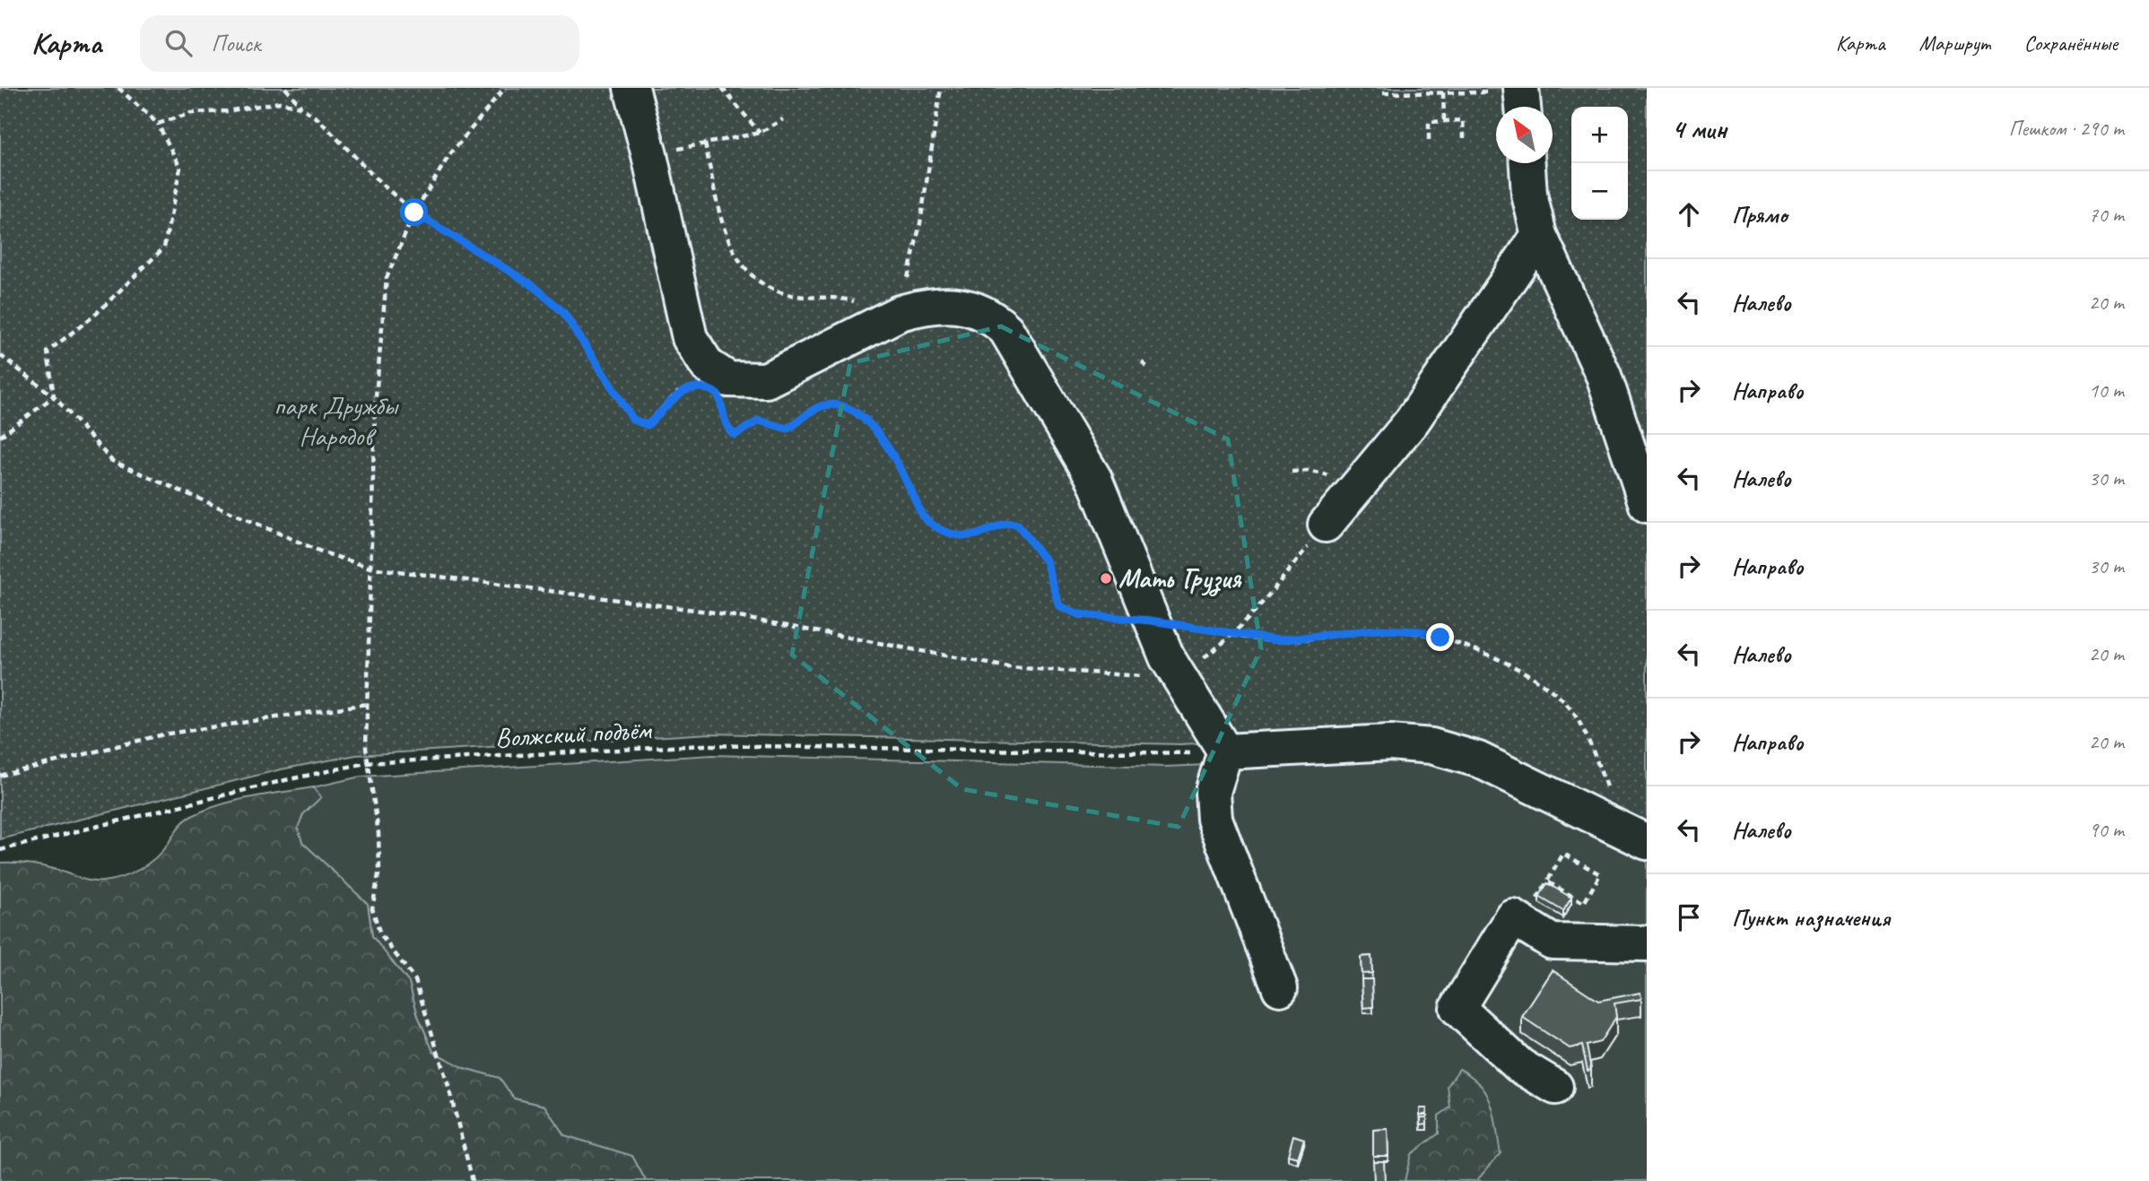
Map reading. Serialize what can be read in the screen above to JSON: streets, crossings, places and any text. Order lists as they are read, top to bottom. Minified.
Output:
{"streets":{"path":["Волжский подъём"]},"parks":["парк Дружбы Народов"],"places":["Мать Грузия"],"north":"top left","page":{"header":"Карта","search":"Поиск","nav":["Карта","Маршрут","Сохранённые"],"heading":["4 мин","Пешком · 290 m"],"map_buttons":["+","−"],"list":[["Прямо","70 m"],["Налево","20 m"],["Направо","10 m"],["Налево","30 m"],["Направо","30 m"],["Налево","20 m"],["Направо","20 m"],["Налево","90 m"],"Пункт назначения"]}}
